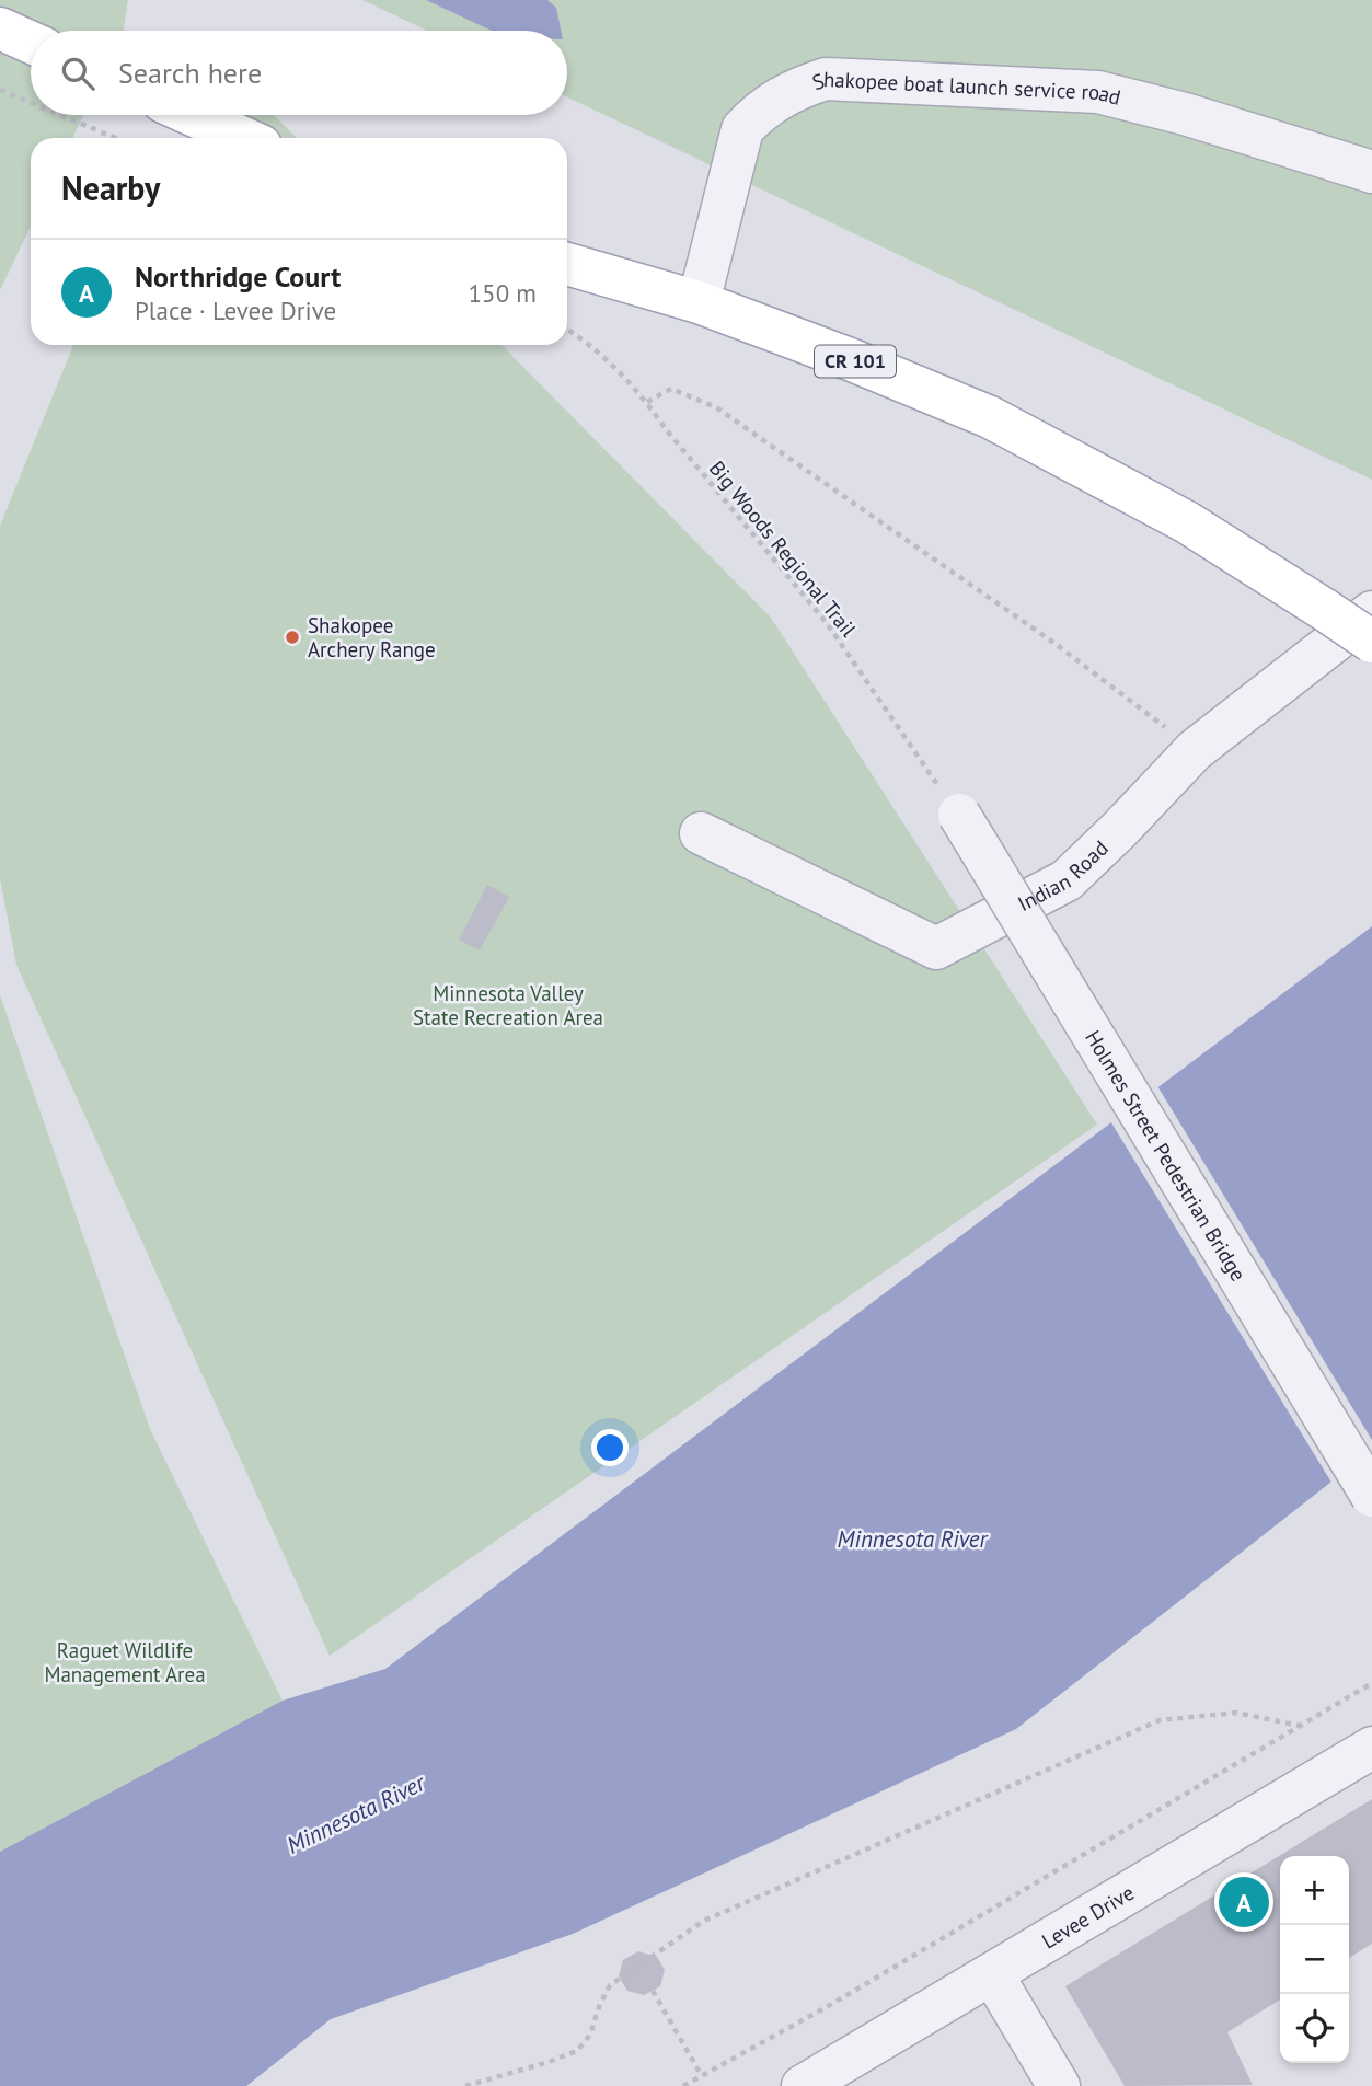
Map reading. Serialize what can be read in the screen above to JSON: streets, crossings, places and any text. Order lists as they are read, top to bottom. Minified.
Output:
{"streets":{"main road":["CR 101"],"street":["Shakopee boat launch service road","Indian Road","Holmes Street Pedestrian Bridge","Levee Drive"],"path":["Big Woods Regional Trail"]},"crossings":[["Shakopee boat launch service road","CR 101"],["Big Woods Regional Trail","Holmes Street Pedestrian Bridge"]],"water":["Minnesota River"],"parks":["Minnesota Valley State Recreation Area","Raguet Wildlife Management Area"],"places":["Shakopee Archery Range"],"page":{"search":"Search here","heading":"Nearby","list":[{"mark":"A","name":"Northridge Court","note":"Place · Levee Drive","value":"150 m"}],"map_buttons":["+","−"],"pins":"A"}}
